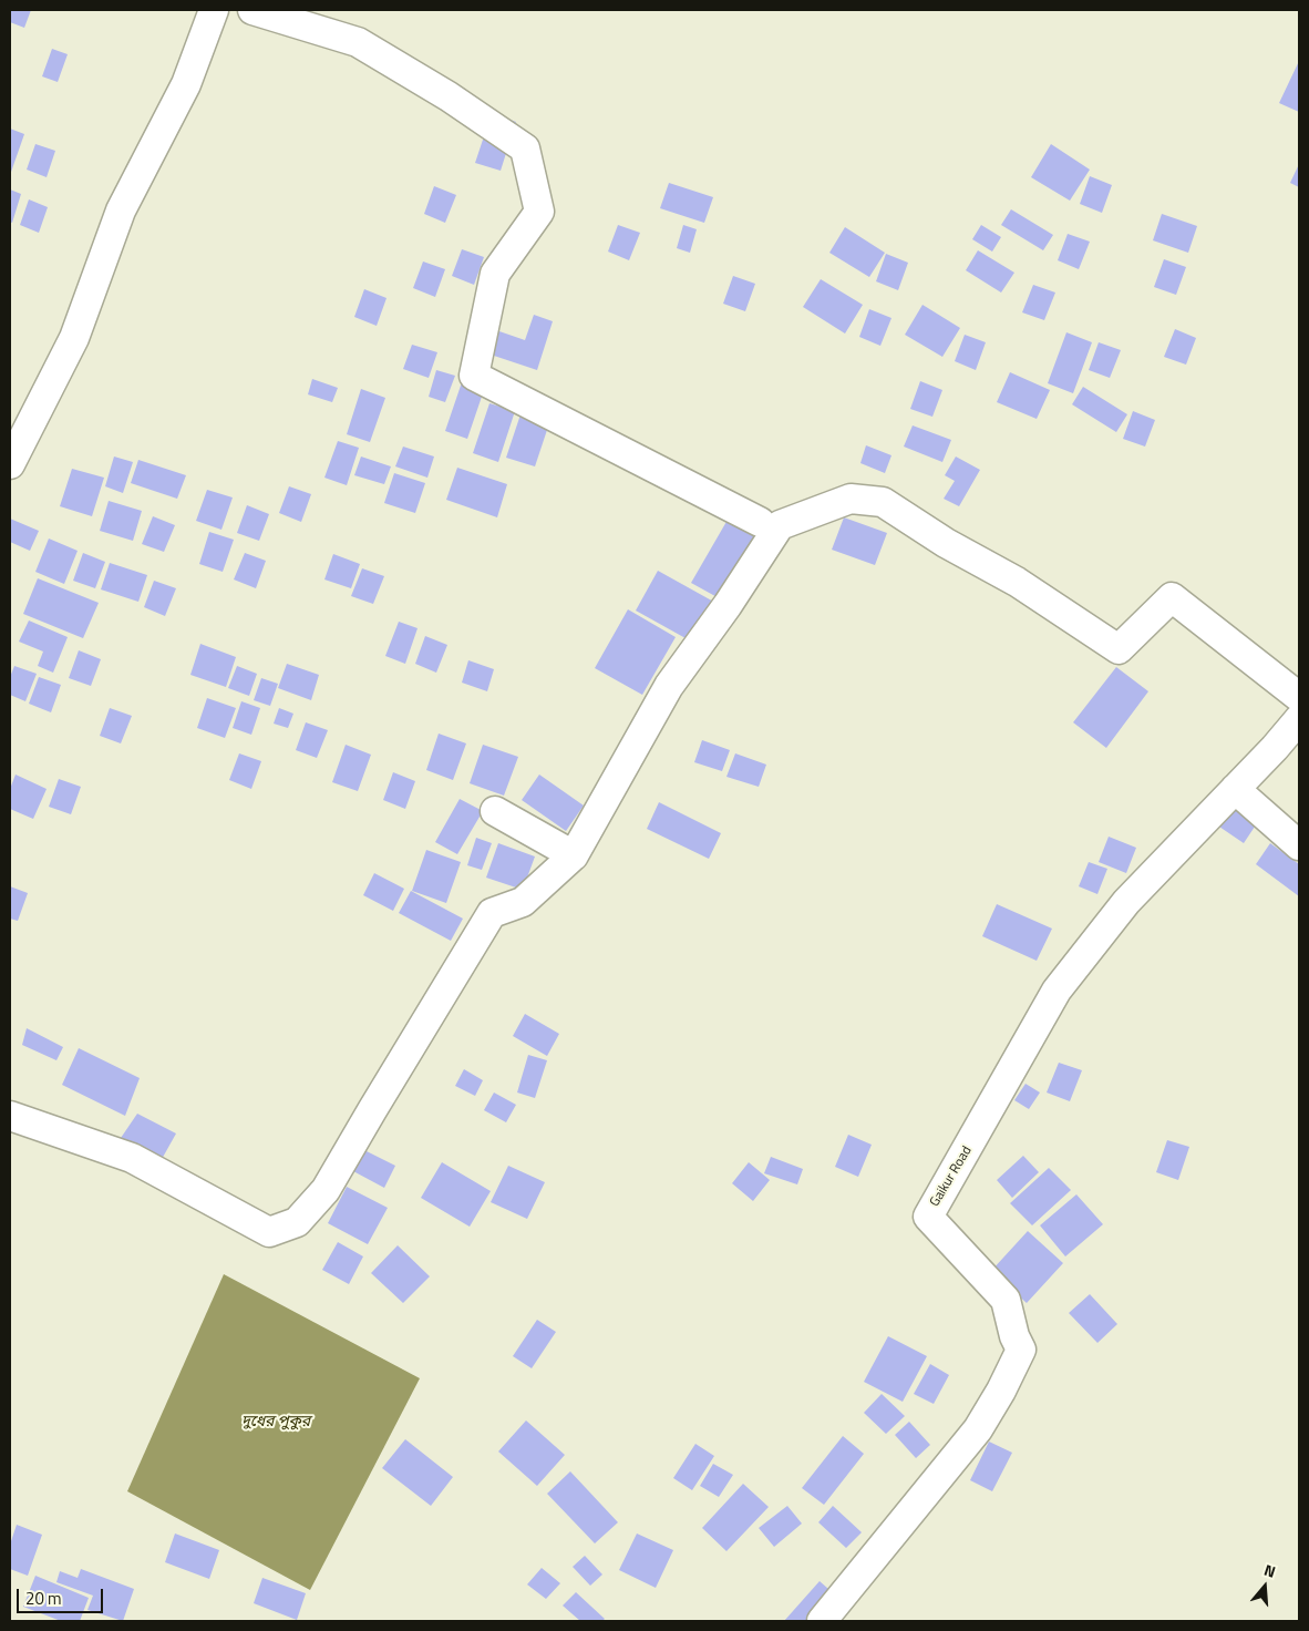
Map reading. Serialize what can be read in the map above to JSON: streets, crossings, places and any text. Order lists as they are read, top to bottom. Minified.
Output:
{"streets":{"street":["Gaikur Road"]},"water":["দুধের পুকুর"],"scale_bar":"20 m","north":"top"}
